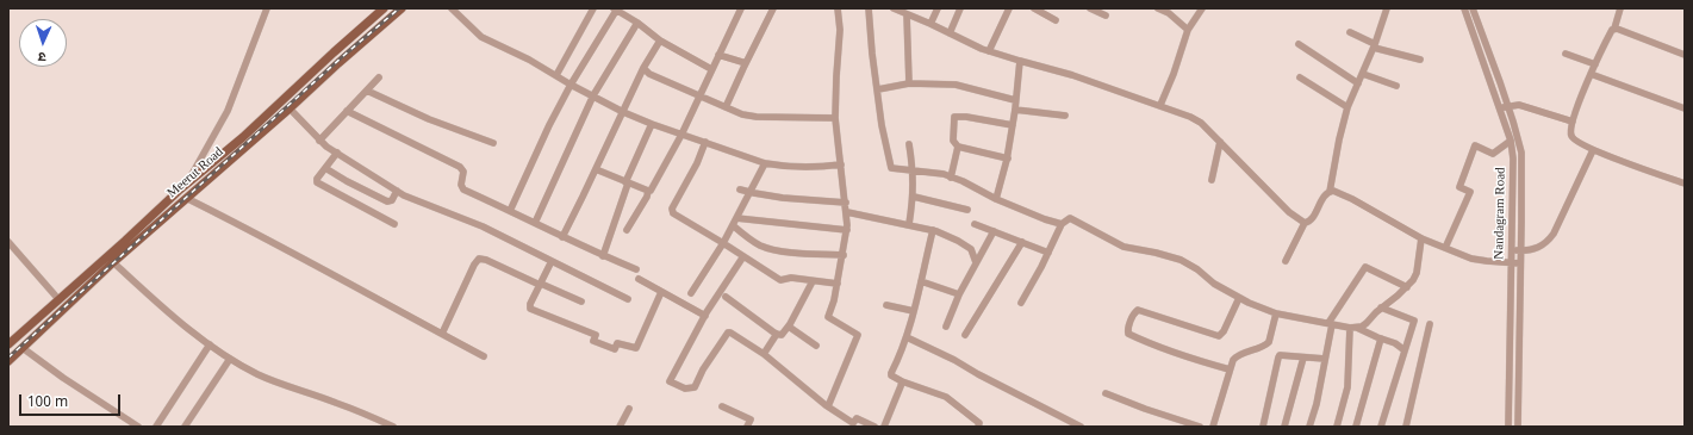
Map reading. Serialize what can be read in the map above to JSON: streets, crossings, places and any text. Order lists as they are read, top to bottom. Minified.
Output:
{"streets":{"main road":["Meerut Road"],"street":["Nandagram Road"]},"scale_bar":"100 m","north":"bottom"}
